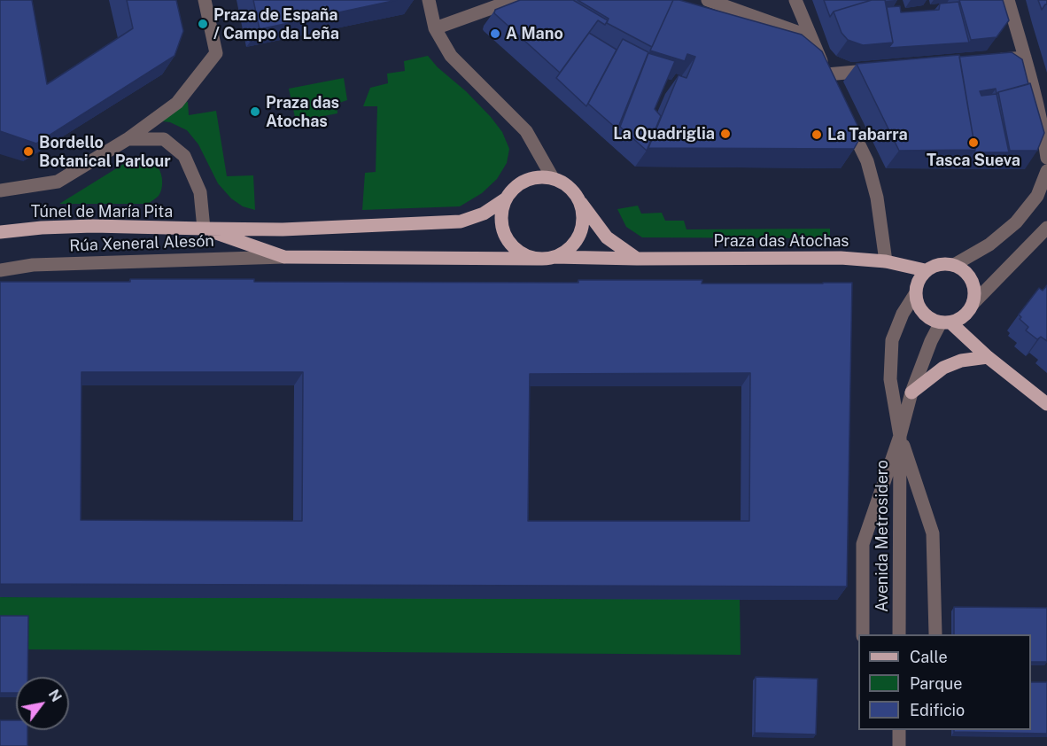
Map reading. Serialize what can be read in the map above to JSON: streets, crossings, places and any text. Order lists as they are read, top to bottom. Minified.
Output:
{"streets":{"main road":["Túnel de María Pita","Praza das Atochas"],"street":["Rúa Xeneral Alesón","Avenida Metrosidero"]},"crossings":[["Túnel de María Pita","Praza das Atochas"],["Praza das Atochas","Rúa Xeneral Alesón"],["Praza das Atochas","Avenida Metrosidero"]],"places":["Praza de España / Campo da Leña","A Mano","Praza das Atochas","La Quadriglia","La Tabarra","Tasca Sueva","Bordello Botanical Parlour"],"legend":["Calle","Parque","Edificio"],"north":"top right"}
